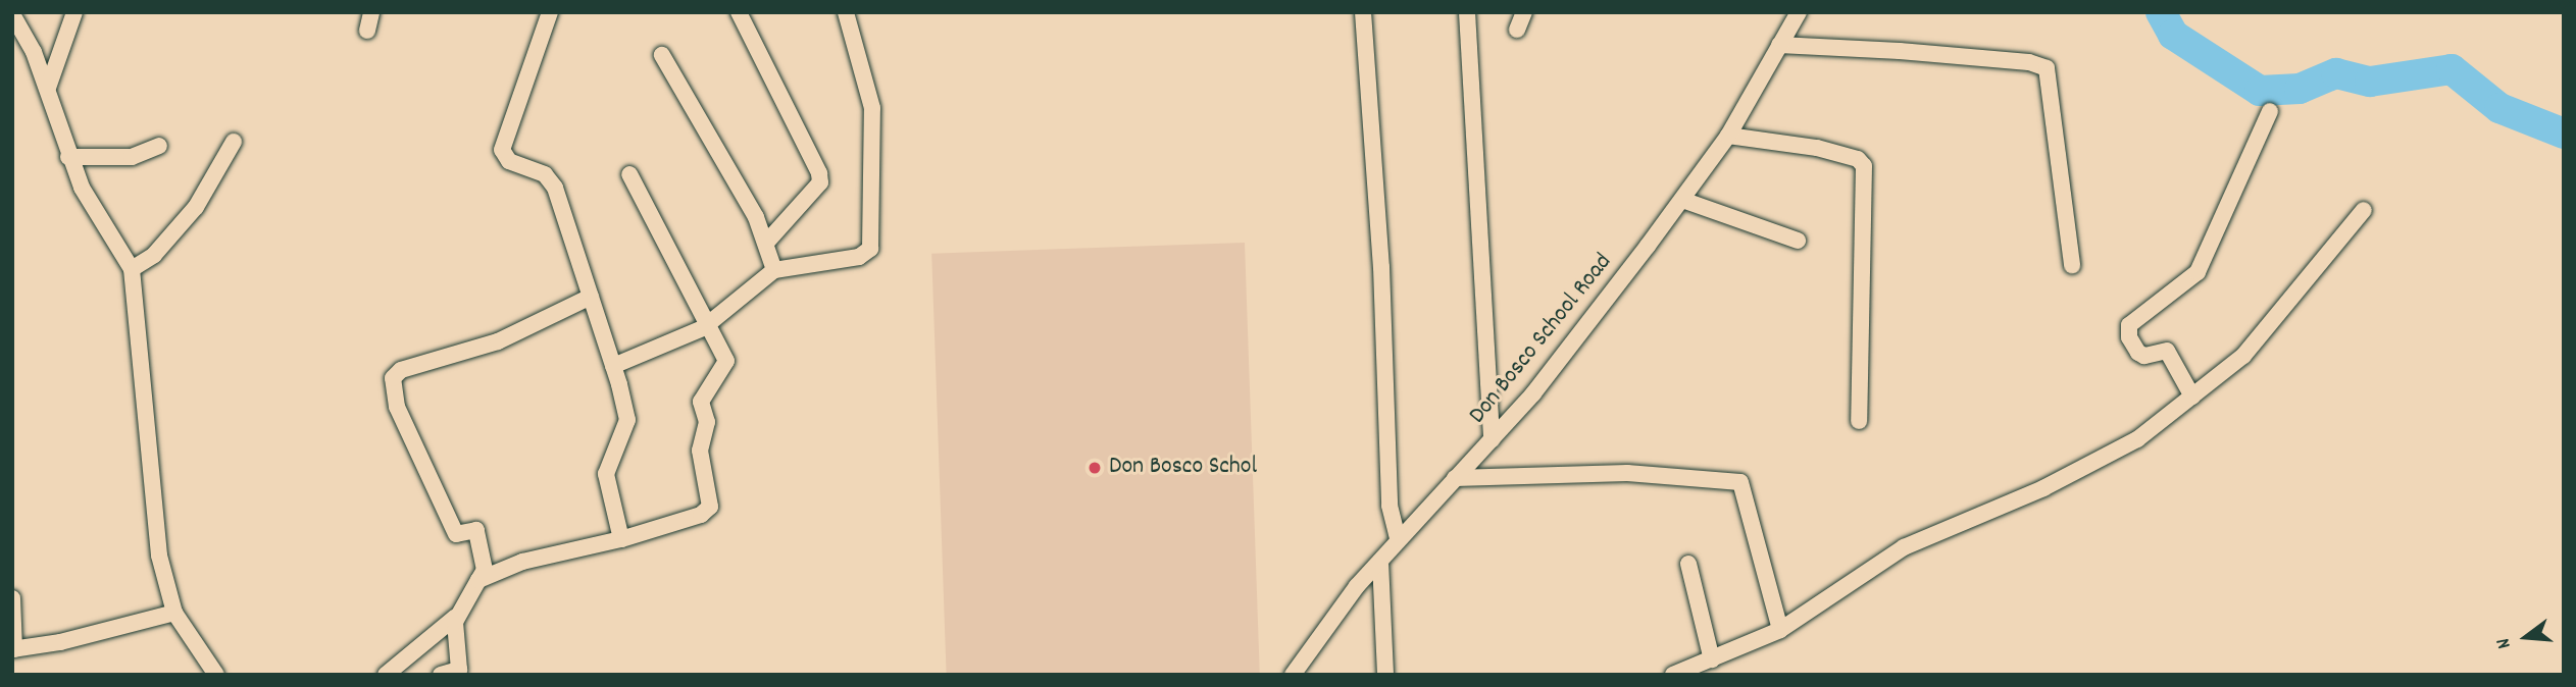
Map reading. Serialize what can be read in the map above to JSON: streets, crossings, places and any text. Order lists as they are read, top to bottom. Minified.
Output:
{"streets":{"street":["Don Bosco School Road"]},"places":["Don Bosco Schol"],"north":"left"}
